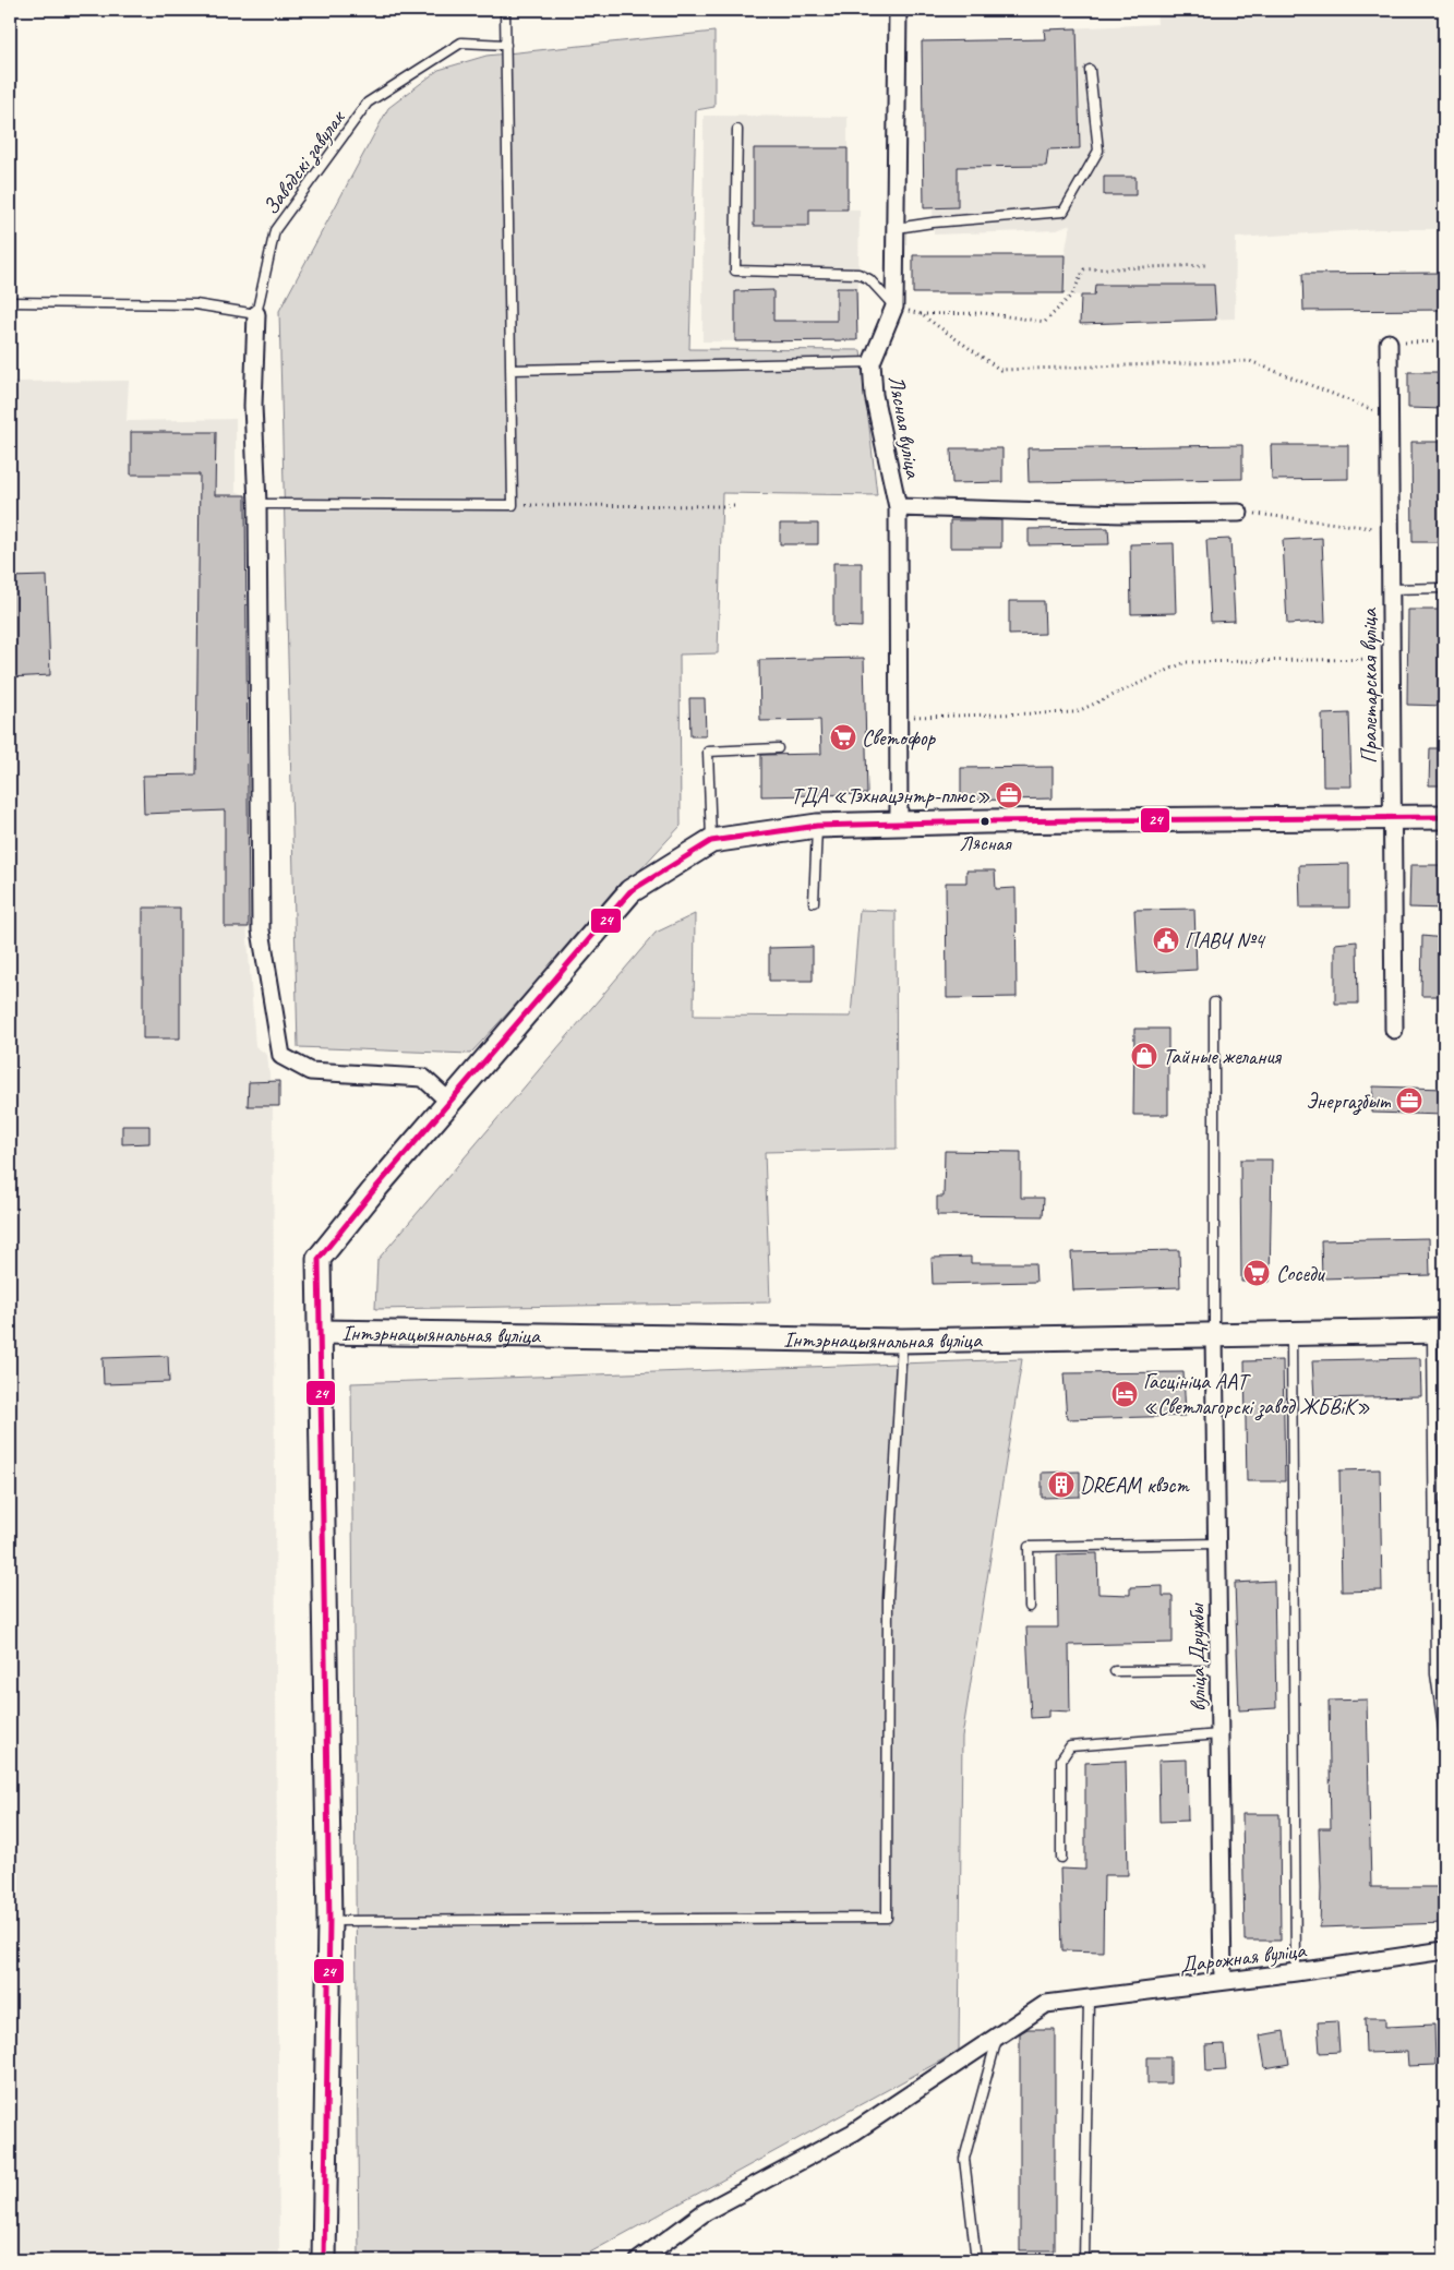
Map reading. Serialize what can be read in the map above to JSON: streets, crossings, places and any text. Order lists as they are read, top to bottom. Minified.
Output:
{"streets":{"street":["Лясная вуліца","Пралетарская вуліца","Інтэрнацыянальная вуліца","вуліца Дружбы","Дарожная вуліца"],"lane":["Заводскі завулак"]},"crossings":[["Інтэрнацыянальная вуліца","вуліца Дружбы"],["вуліца Дружбы","Дарожная вуліца"]],"places":{"supermarket":["Светофор","Соседи"],"office":["ТДА «Тэхнацэнтр-плюс»","Энергазбыт"],"other":["Лясная"],"public building":["ПАВЧ №4"],"shop":["Тайные желания"],"hotel":["Гасцініца ААТ «Светлагорскі завод ЖБВіК»"],"building":["DREAM квэст"]},"lines":["transit line 24"]}
